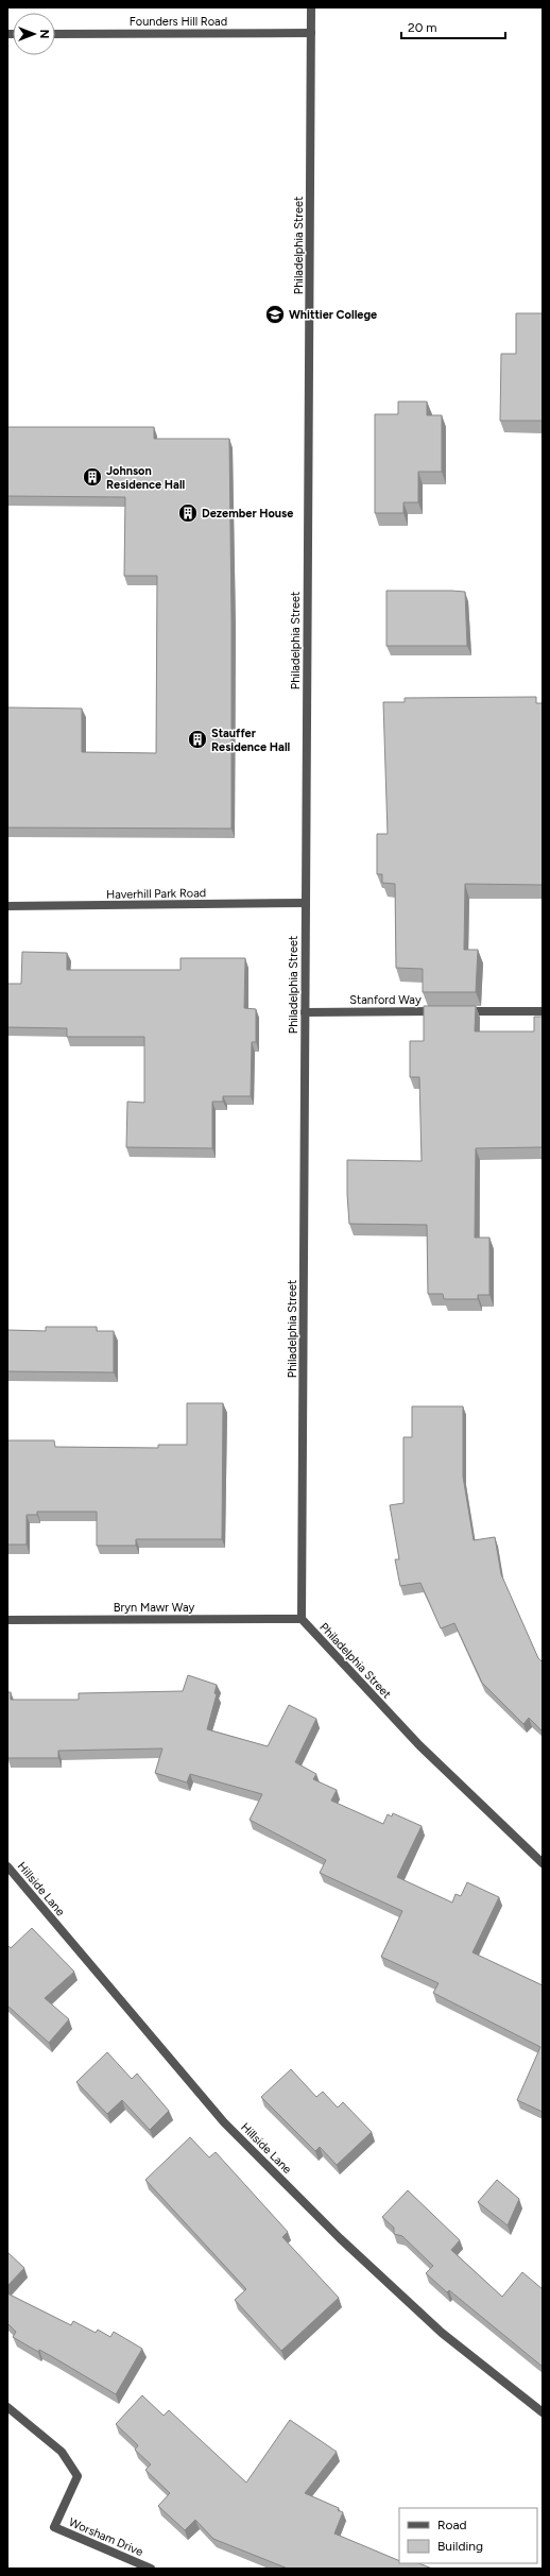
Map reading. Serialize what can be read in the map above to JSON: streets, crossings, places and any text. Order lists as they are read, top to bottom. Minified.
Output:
{"streets":{"street":["Founders Hill Road","Philadelphia Street","Haverhill Park Road","Stanford Way","Bryn Mawr Way","Hillside Lane","Worsham Drive"]},"crossings":[["Founders Hill Road","Philadelphia Street"],["Philadelphia Street","Haverhill Park Road"],["Philadelphia Street","Stanford Way"],["Philadelphia Street","Bryn Mawr Way"]],"places":{"school or university":["Whittier College"],"building":["Johnson Residence Hall","Dezember House","Stauffer Residence Hall"]},"legend":["Road","Building"],"scale_bar":"20 m","north":"right"}
